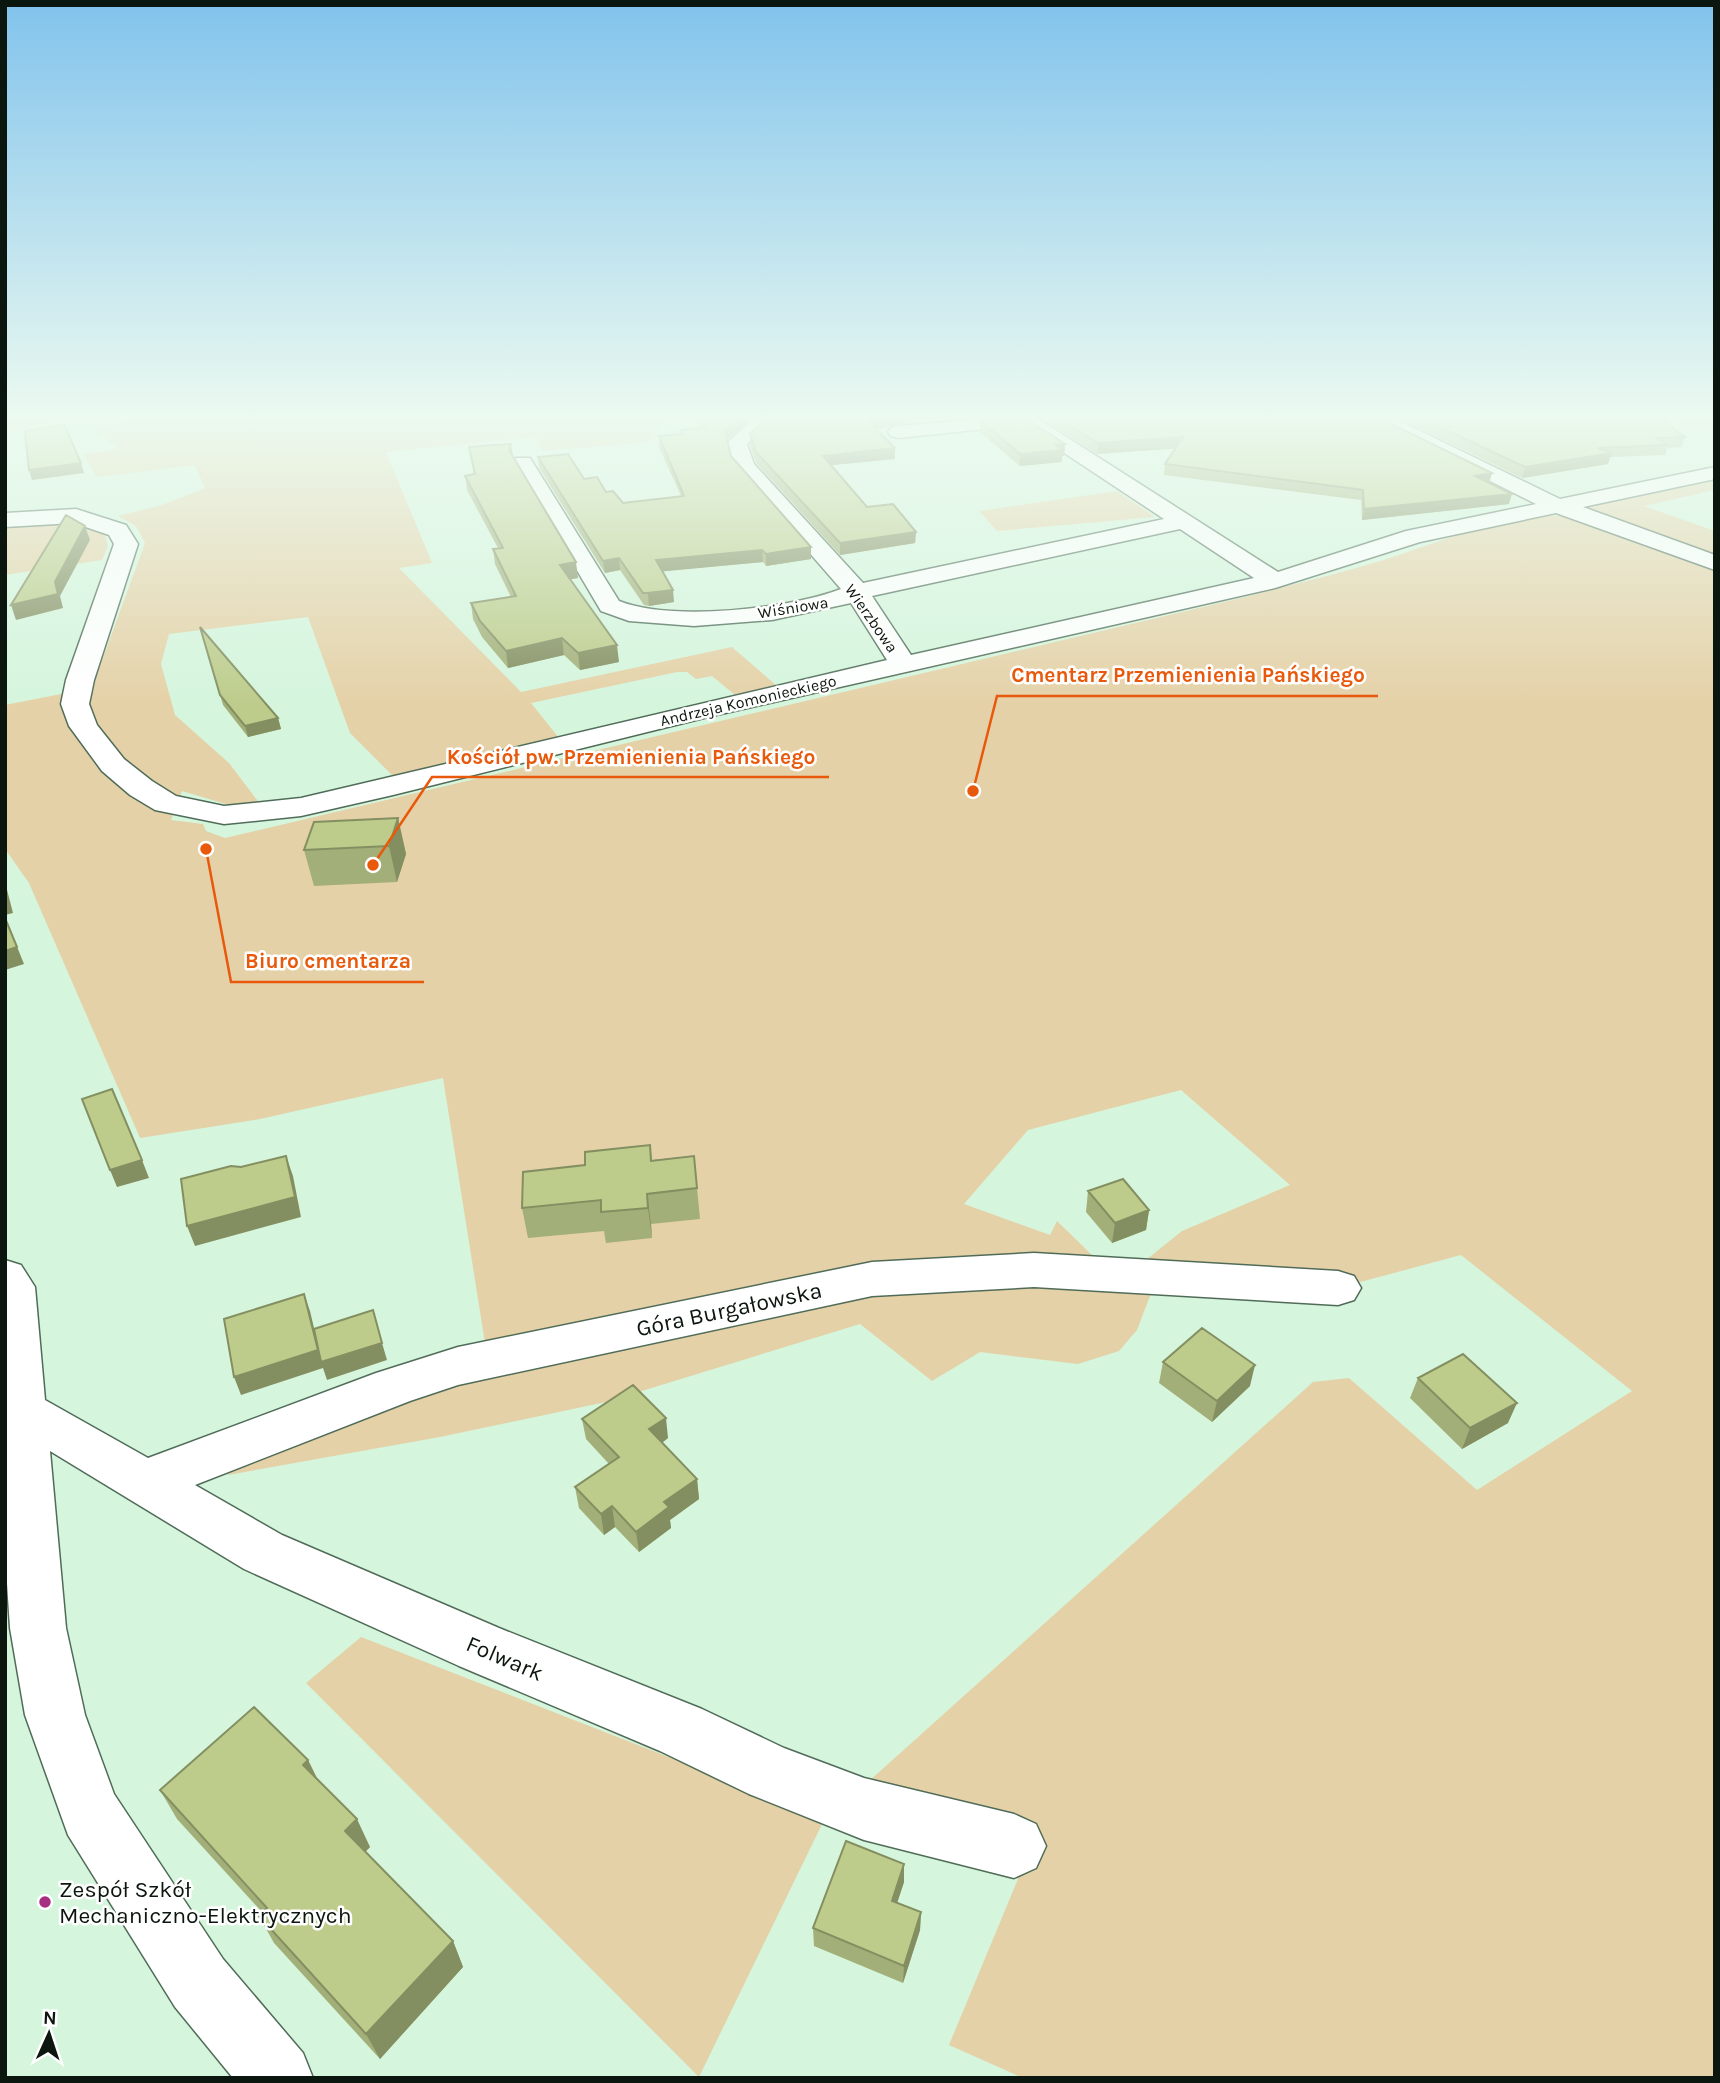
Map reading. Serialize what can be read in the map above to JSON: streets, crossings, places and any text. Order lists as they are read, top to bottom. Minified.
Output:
{"streets":{"street":["Wiśniowa","Wierzbowa","Andrzeja Komonieckiego","Góra Burgałowska","Folwark"]},"crossings":[["Wiśniowa","Wierzbowa"],["Wierzbowa","Andrzeja Komonieckiego"],["Góra Burgałowska","Folwark"]],"places":["Cmentarz Przemienienia Pańskiego","Biuro cmentarza","Kościół pw. Przemienienia Pańskiego","Zespół Szkół Mechaniczno-Elektrycznych"],"north":"top"}
